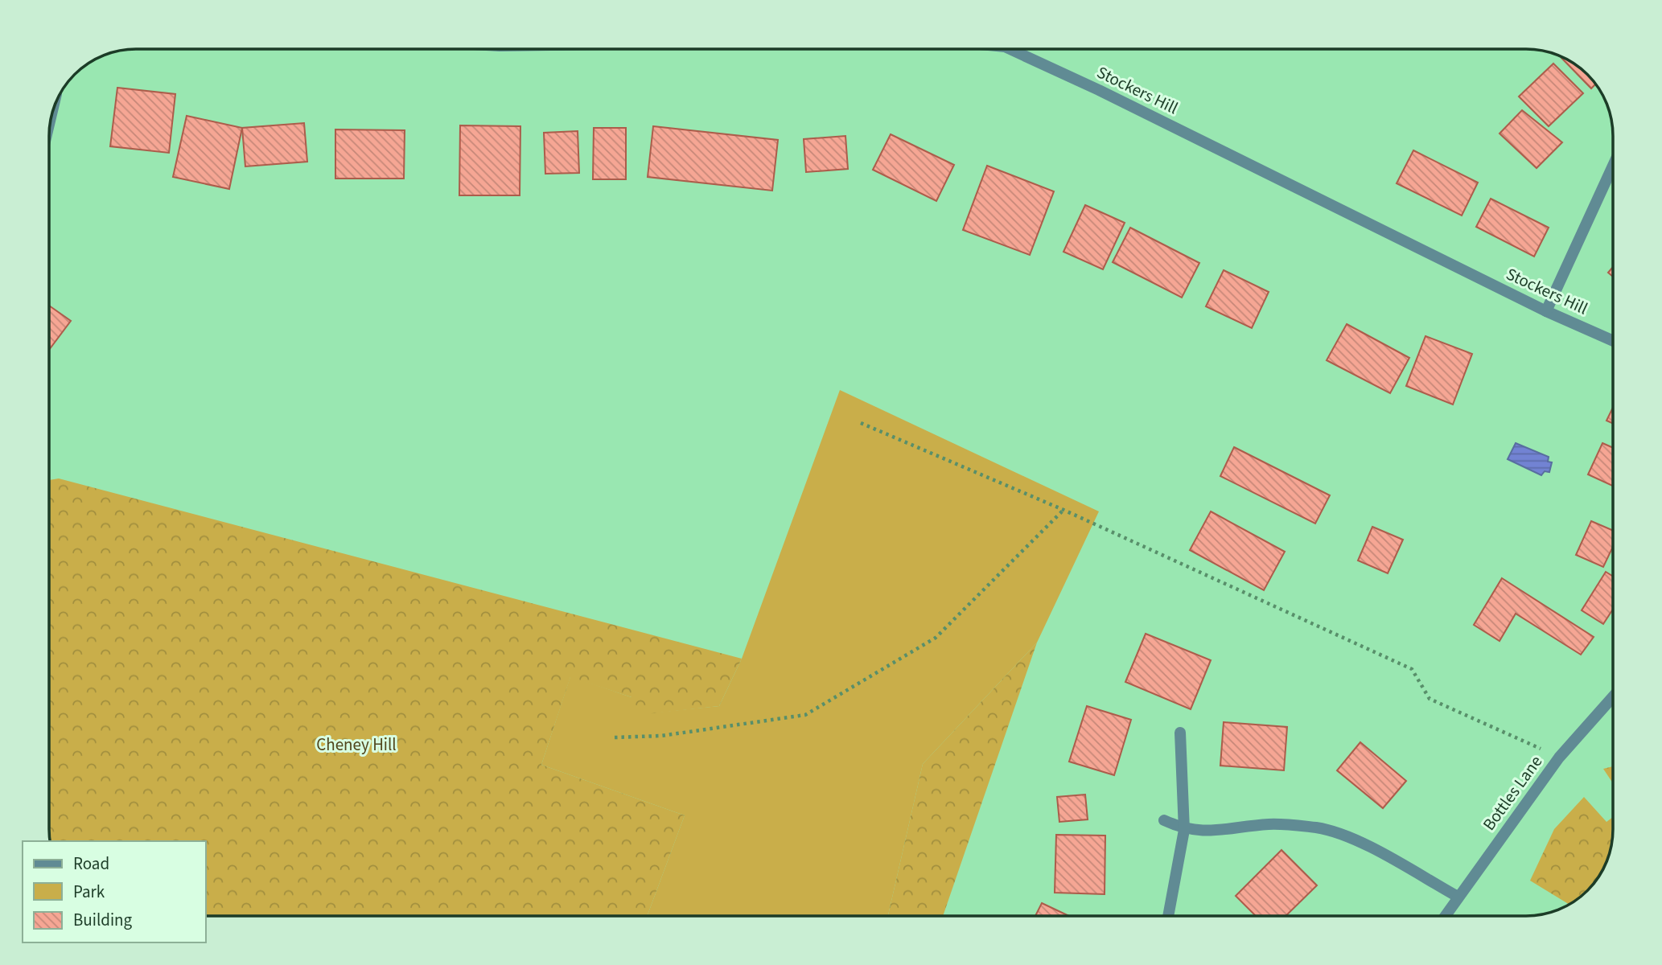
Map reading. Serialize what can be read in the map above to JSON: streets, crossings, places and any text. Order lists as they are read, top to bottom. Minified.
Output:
{"streets":{"street":["Stockers Hill","Bottles Lane"]},"parks":["Cheney Hill"],"legend":["Road","Park","Building"]}
